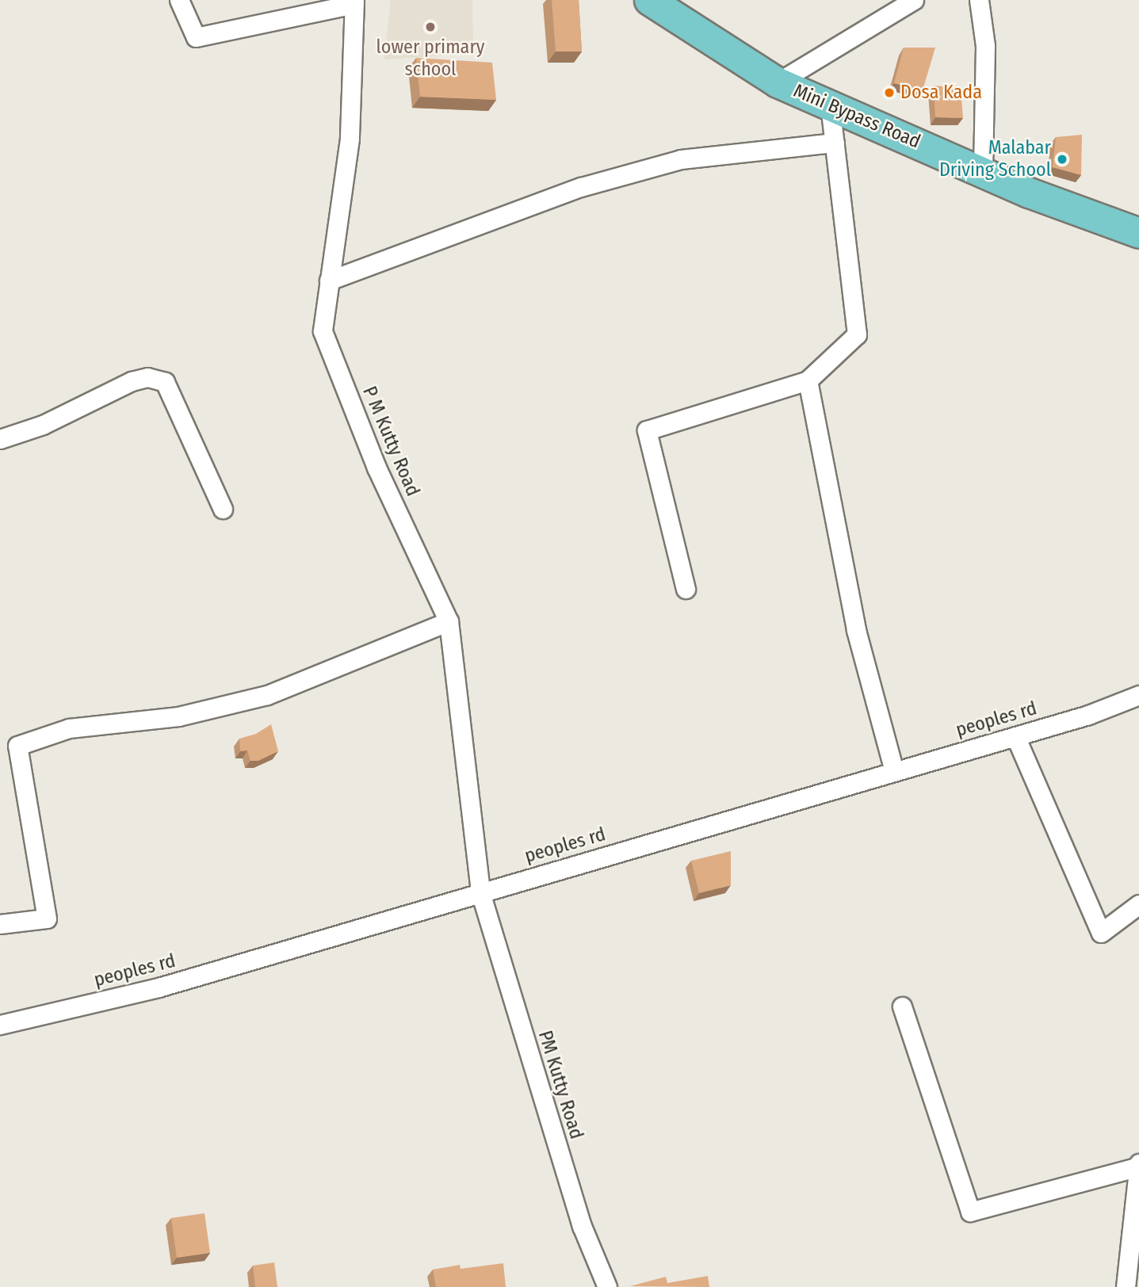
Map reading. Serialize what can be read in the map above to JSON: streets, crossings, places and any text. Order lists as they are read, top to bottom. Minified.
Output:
{"streets":{"main road":["Mini Bypass Road"],"street":["P M Kutty Road","peoples rd","PM Kutty Road"]},"crossings":[["P M Kutty Road","peoples rd"],["P M Kutty Road","PM Kutty Road"],["peoples rd","PM Kutty Road"]],"places":["lower primary school","Dosa Kada","Malabar Driving School"]}
